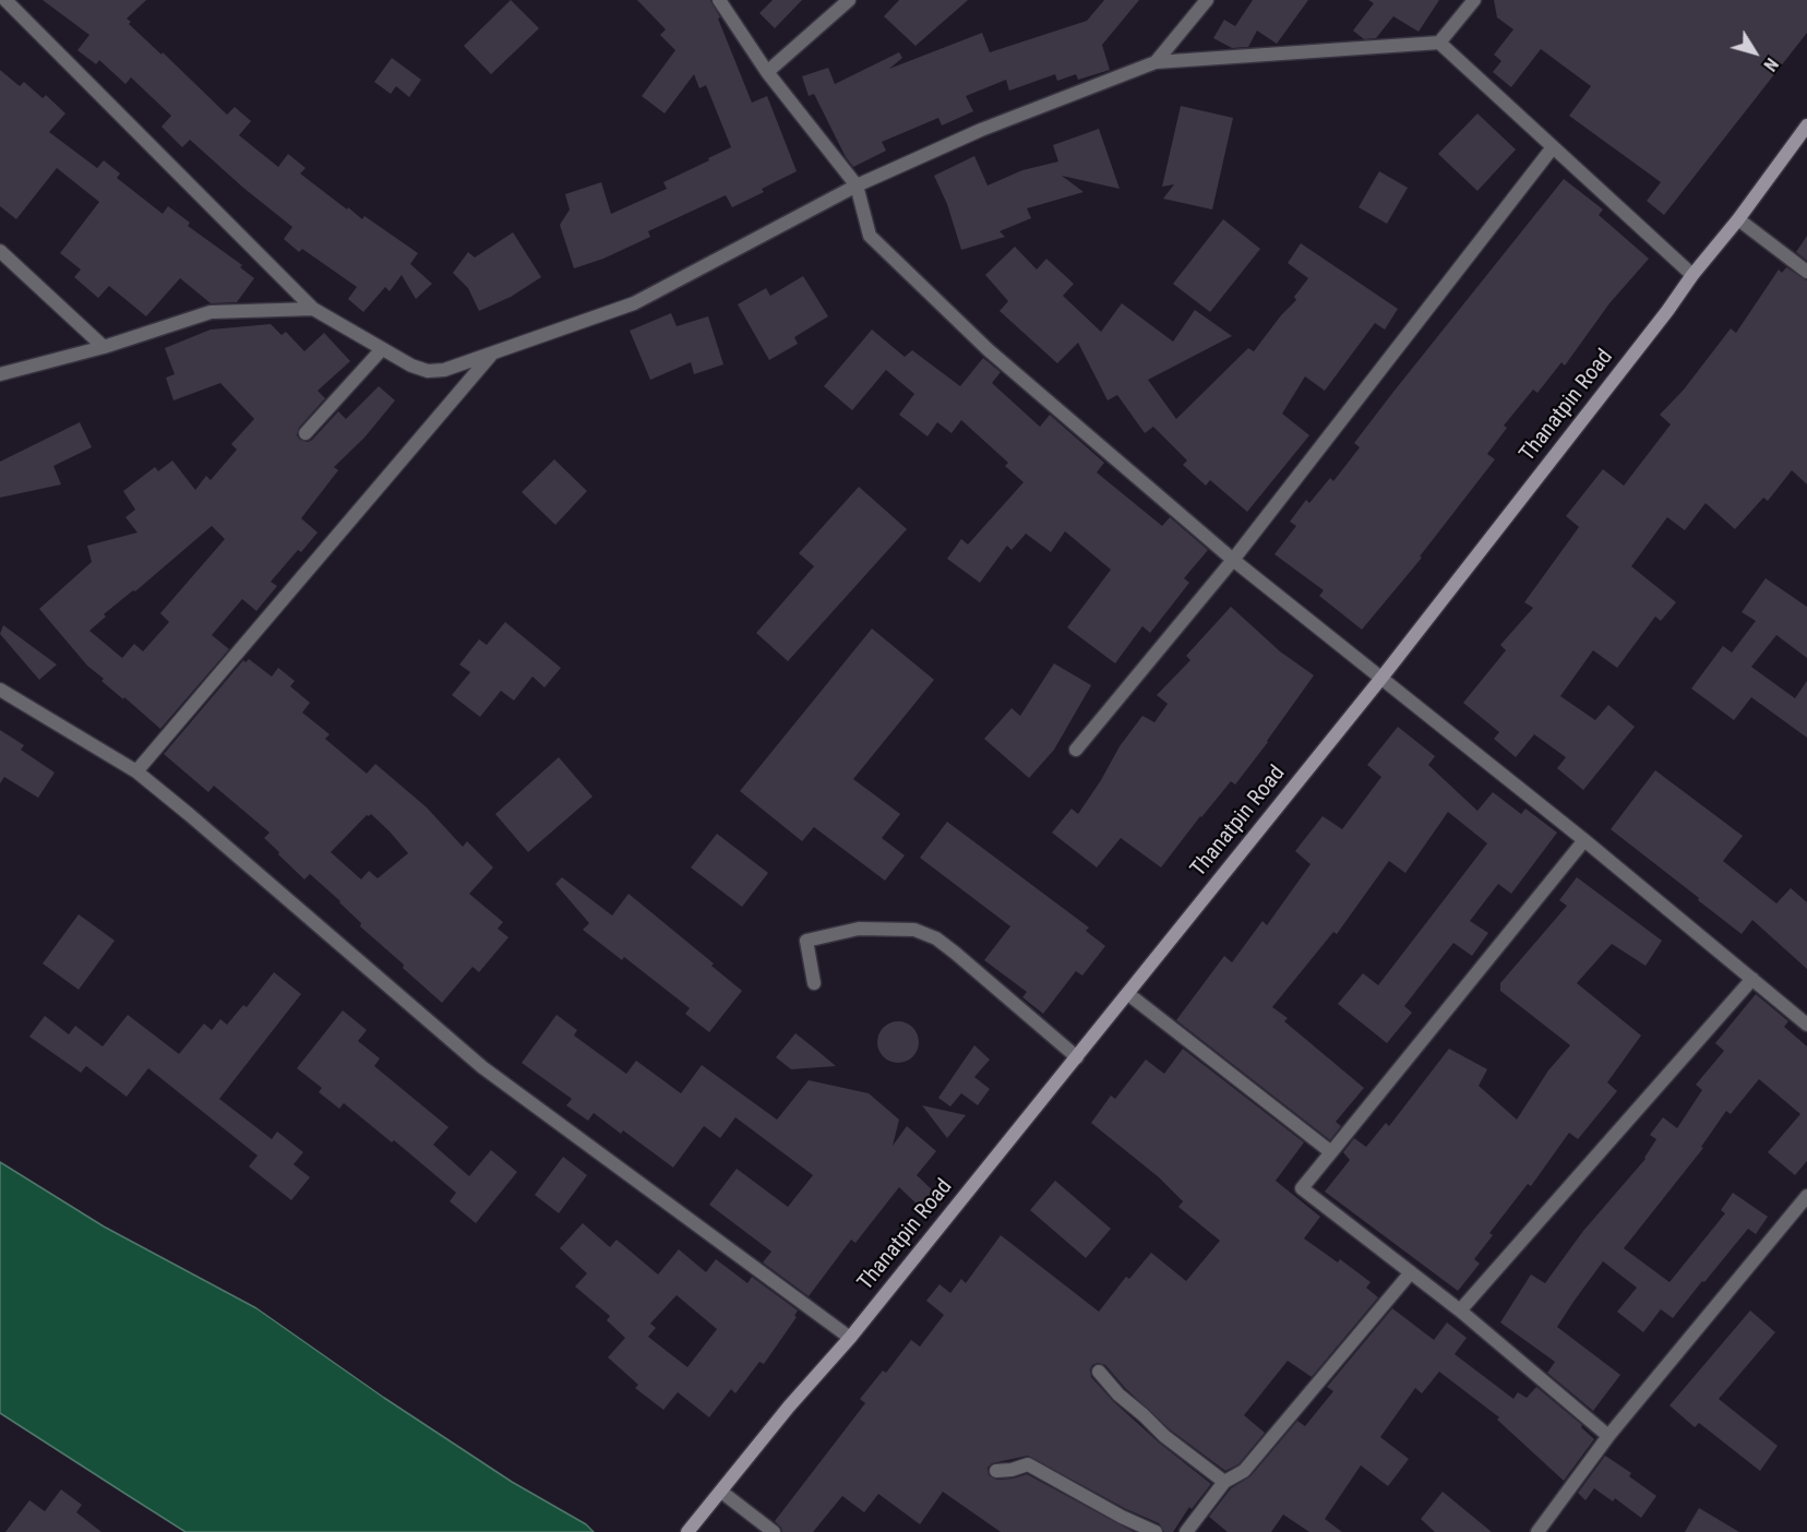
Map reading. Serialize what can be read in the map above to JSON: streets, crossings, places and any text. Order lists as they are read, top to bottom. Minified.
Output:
{"streets":{"main road":["Thanatpin Road"]},"north":"bottom right"}
